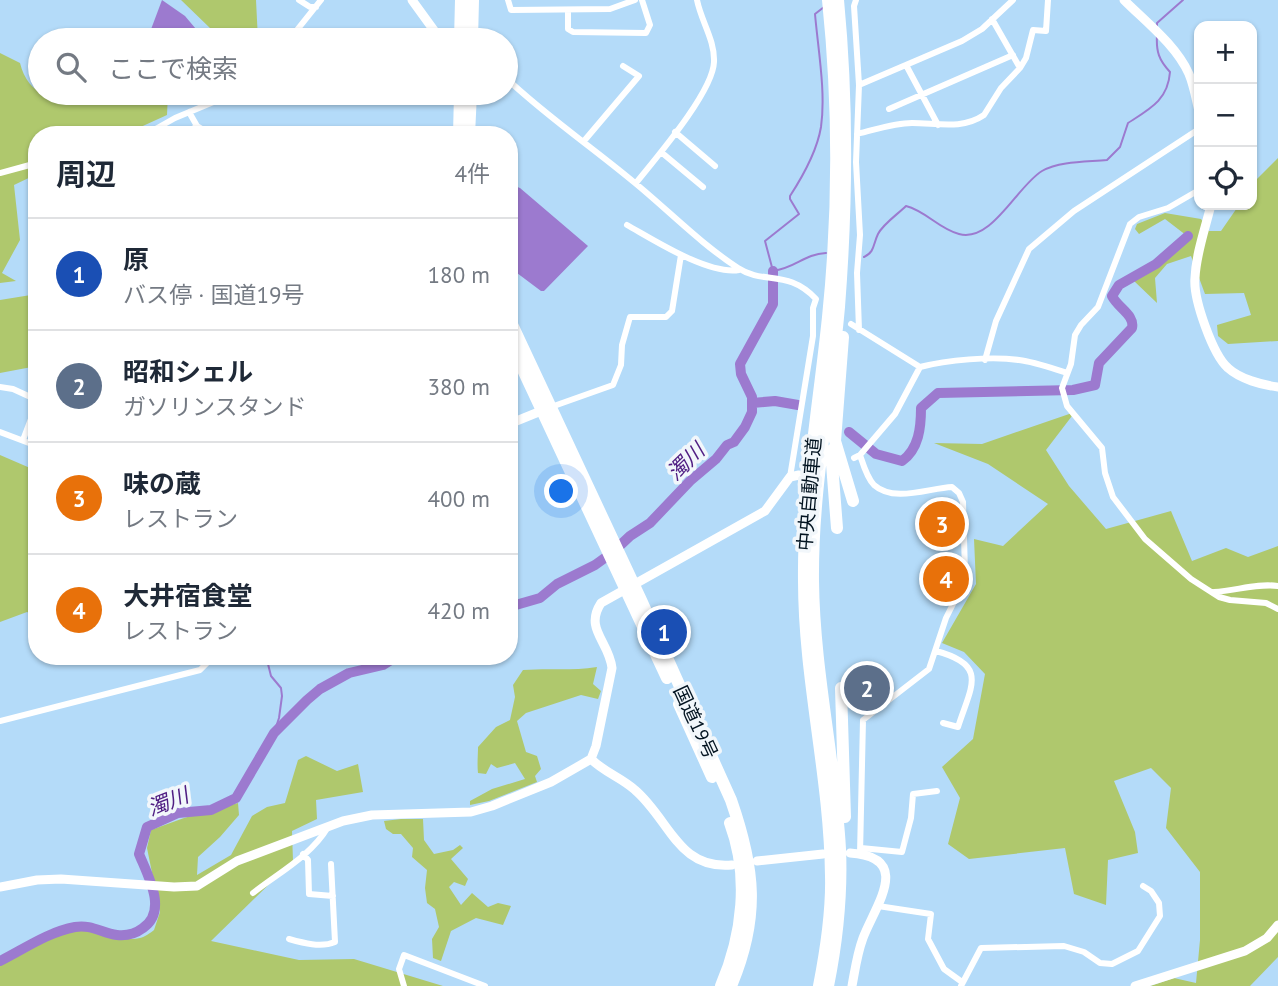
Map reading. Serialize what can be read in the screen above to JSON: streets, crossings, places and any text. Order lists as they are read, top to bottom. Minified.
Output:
{"streets":{"highway":["中央自動車道","国道19号"]},"water":["濁川"],"page":{"map_buttons":["+","−"],"search":"ここで検索","heading":["周辺","4件"],"list":[{"mark":"1","name":"原","note":"バス停 · 国道19号","value":"180 m"},{"mark":"2","name":"昭和シェル","note":"ガソリンスタンド","value":"380 m"},{"mark":"3","name":"味の蔵","note":"レストラン","value":"400 m"},{"mark":"4","name":"大井宿食堂","note":"レストラン","value":"420 m"}],"pins":["3","4","1","2"]}}
